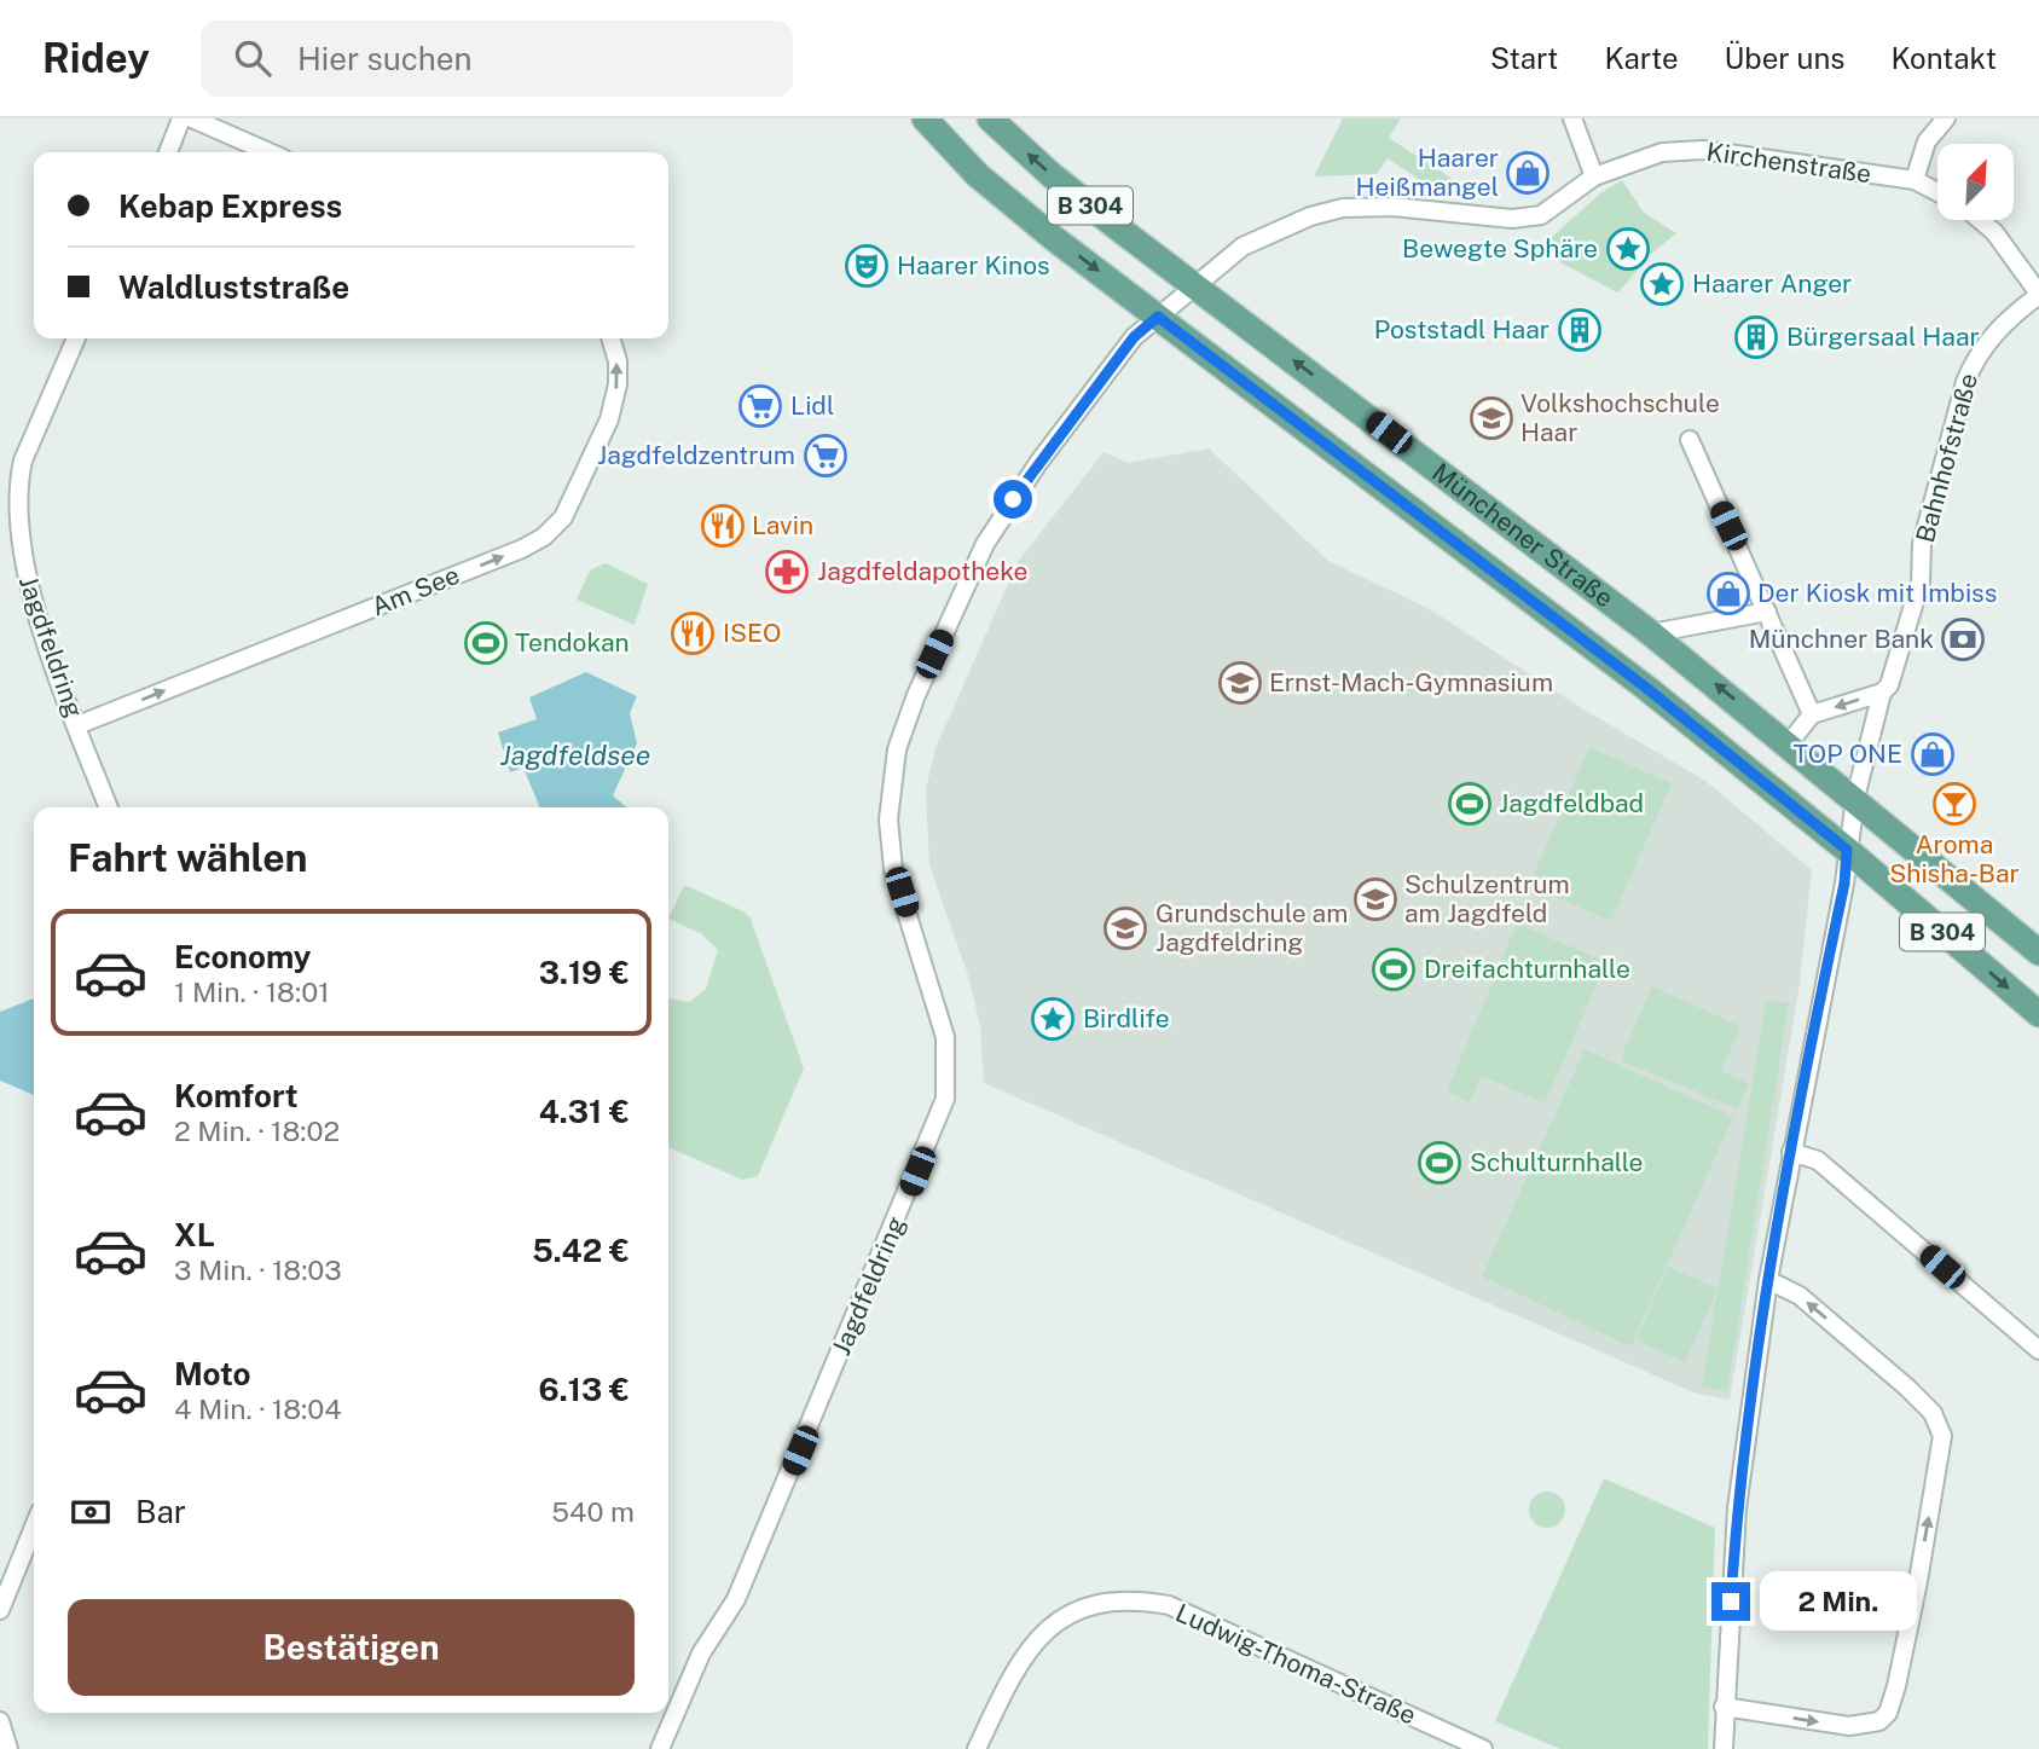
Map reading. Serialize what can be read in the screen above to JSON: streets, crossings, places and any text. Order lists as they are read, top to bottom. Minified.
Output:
{"streets":{"main road":["B 304","Münchener Straße"],"street":["Kirchenstraße","Bahnhofstraße","Am See","Jagdfeldring","Ludwig-Thoma-Straße"]},"crossings":[["Kirchenstraße","Münchener Straße"],["Kirchenstraße","Jagdfeldring"],["B 304","Bahnhofstraße"],["B 304","Münchener Straße"],["Bahnhofstraße","Münchener Straße"],["Münchener Straße","Jagdfeldring"],["Am See","Jagdfeldring"]],"one_way":["Am See"],"water":["Jagdfeldsee"],"places":{"shop":["Haarer Heißmangel","Der Kiosk mit Imbiss","TOP ONE"],"place":["Bewegte Sphäre","Haarer Anger","Birdlife"],"theatre":["Haarer Kinos"],"building":["Poststadl Haar","Bürgersaal Haar"],"supermarket":["Lidl","Jagdfeldzentrum"],"school or university":["Volkshochschule Haar","Ernst-Mach-Gymnasium","Schulzentrum am Jagdfeld","Grundschule am Jagdfeldring"],"restaurant":["Lavin","ISEO"],"pharmacy":["Jagdfeldapotheke"],"bank":["Münchner Bank"],"sports":["Tendokan","Jagdfeldbad","Dreifachturnhalle","Schulturnhalle"],"bar":["Aroma Shisha-Bar"]},"north":"top right","page":{"header":"Ridey","search":"Hier suchen","nav":["Start","Karte","Über uns","Kontakt"],"banner":["Kebap Express","Waldluststraße"],"heading":"Fahrt wählen","list":[{"name":"Economy","note":"1 Min. · 18:01","value":"3.19 €"},{"name":"Komfort","note":"2 Min. · 18:02","value":"4.31 €"},{"name":"XL","note":"3 Min. · 18:03","value":"5.42 €"},{"name":"Moto","note":"4 Min. · 18:04","value":"6.13 €"}],"pay":["Bar","540 m"],"bubble":"2 Min.","buttons":"Bestätigen"}}
